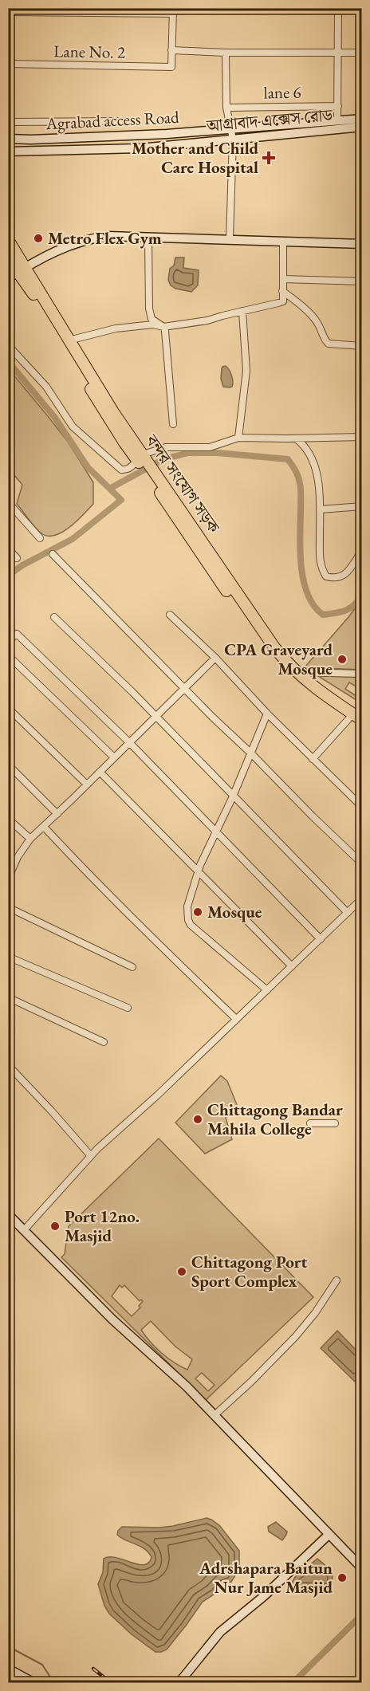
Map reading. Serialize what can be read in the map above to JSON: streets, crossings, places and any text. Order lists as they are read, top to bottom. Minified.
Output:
{"streets":{"highway":["বন্দর সংযোগ সড়ক"],"street":["Lane No. 2","lane 6","Agrabad access Road","আগ্রাবাদ এক্সেস রোড"]},"places":{"health":["Mother and Child Care Hospital"],"other":["Metro Flex Gym","CPA Graveyard Mosque","Mosque","Chittagong Bandar Mahila College","Port 12no. Masjid","Chittagong Port Sport Complex","Adrshapara Baitun Nur Jame Masjid"]}}
